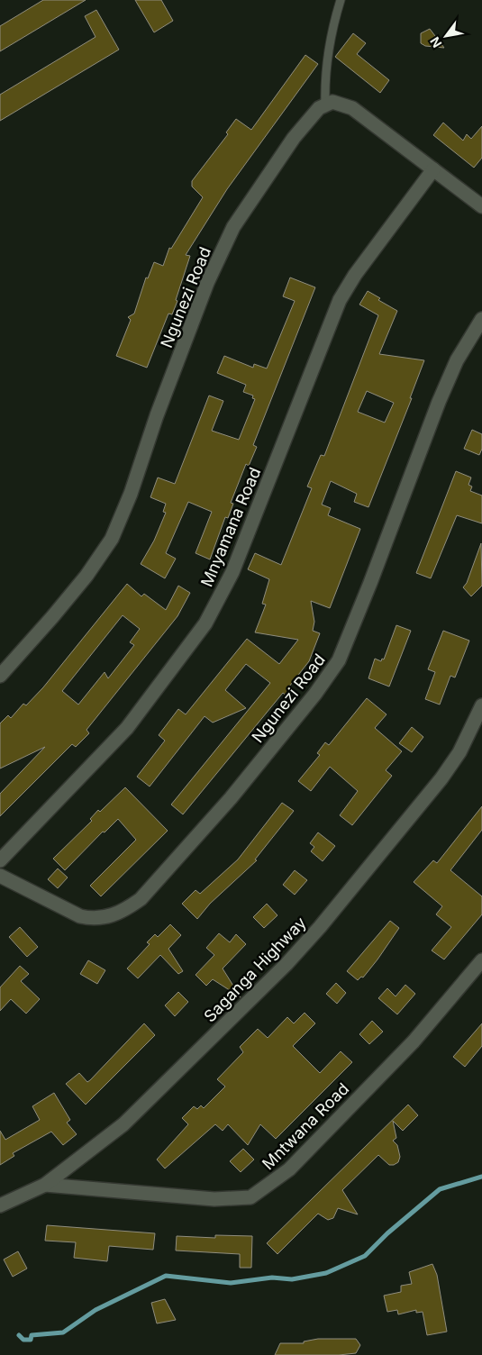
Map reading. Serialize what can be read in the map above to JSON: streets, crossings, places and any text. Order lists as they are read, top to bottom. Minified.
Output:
{"streets":{"street":["Ngunezi Road","Mnyamana Road","Saganga Highway","Mntwana Road"]},"crossings":[["Saganga Highway","Mntwana Road"]],"north":"bottom left"}
